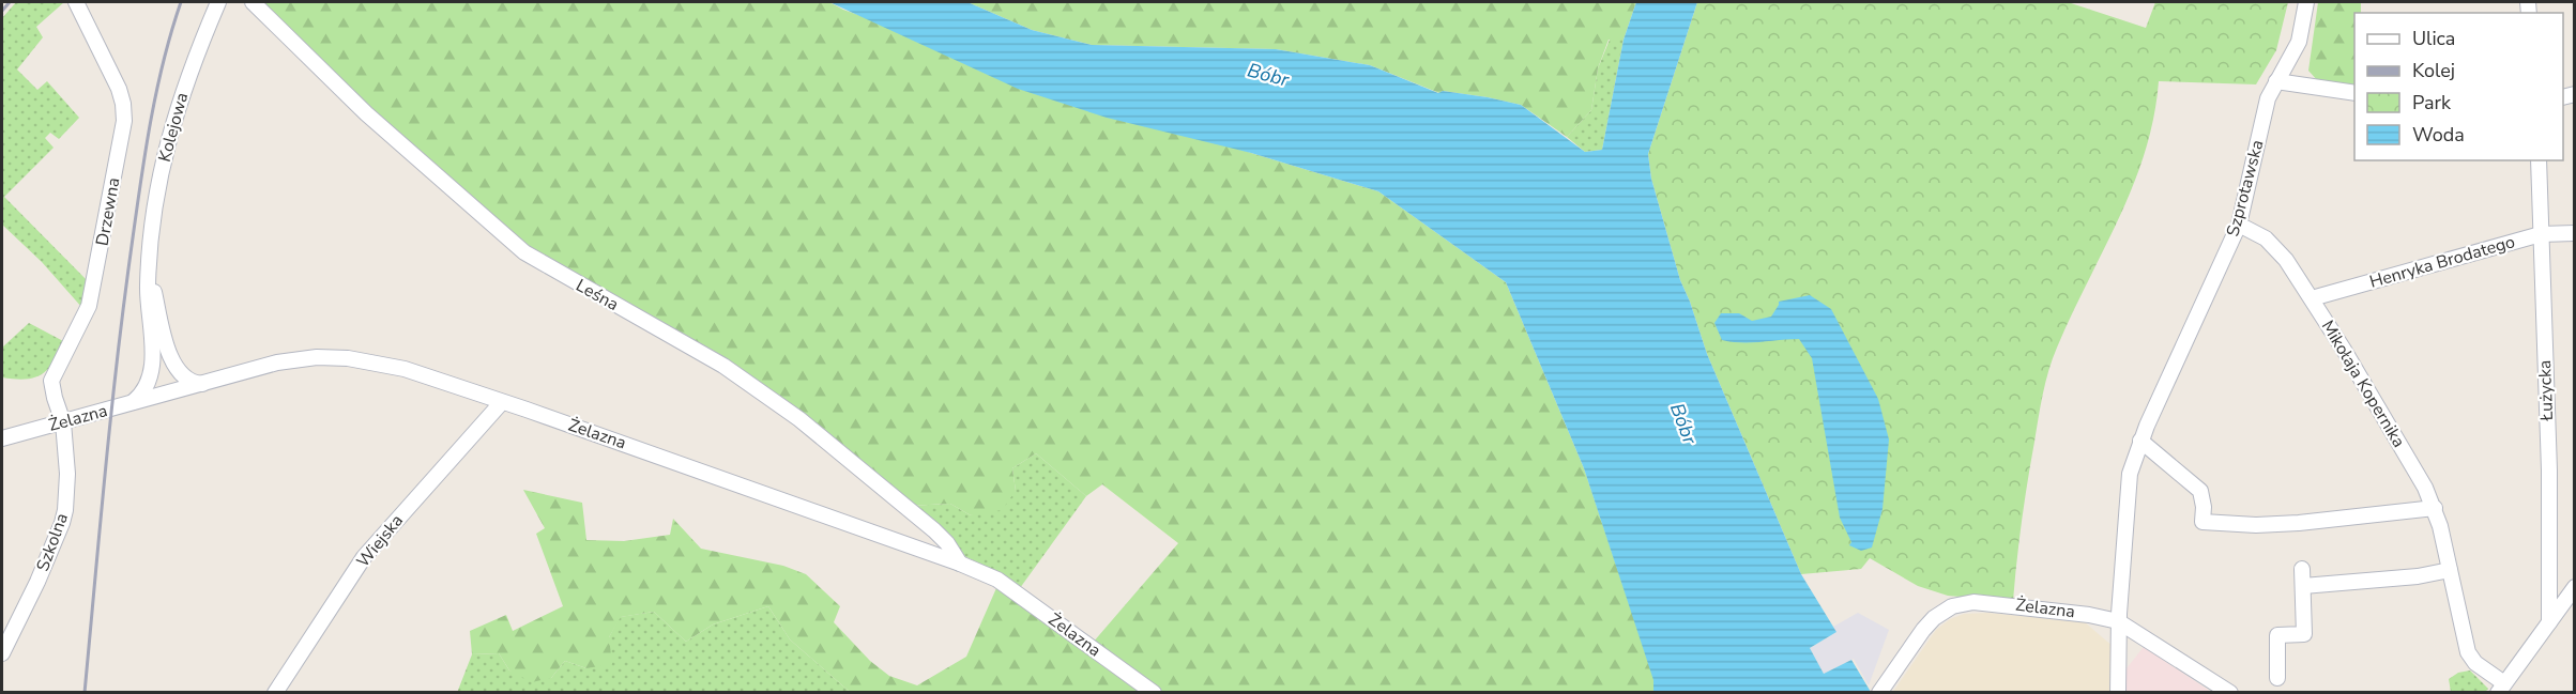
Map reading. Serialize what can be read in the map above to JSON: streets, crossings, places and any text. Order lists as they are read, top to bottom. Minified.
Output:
{"streets":{"street":["Kolejowa","Szprotawska","Drzewna","Henryka Brodatego","Leśna","Mikołaja Kopernika","Łużycka","Żelazna","Wiejska","Szkolna"]},"crossings":[["Kolejowa","Żelazna"],["Szprotawska","Mikołaja Kopernika"],["Szprotawska","Żelazna"],["Drzewna","Żelazna"],["Drzewna","Szkolna"],["Henryka Brodatego","Mikołaja Kopernika"],["Henryka Brodatego","Łużycka"],["Leśna","Żelazna"],["Żelazna","Wiejska"],["Żelazna","Szkolna"]],"water":["Bóbr"],"legend":["Ulica","Kolej","Park","Woda"]}
